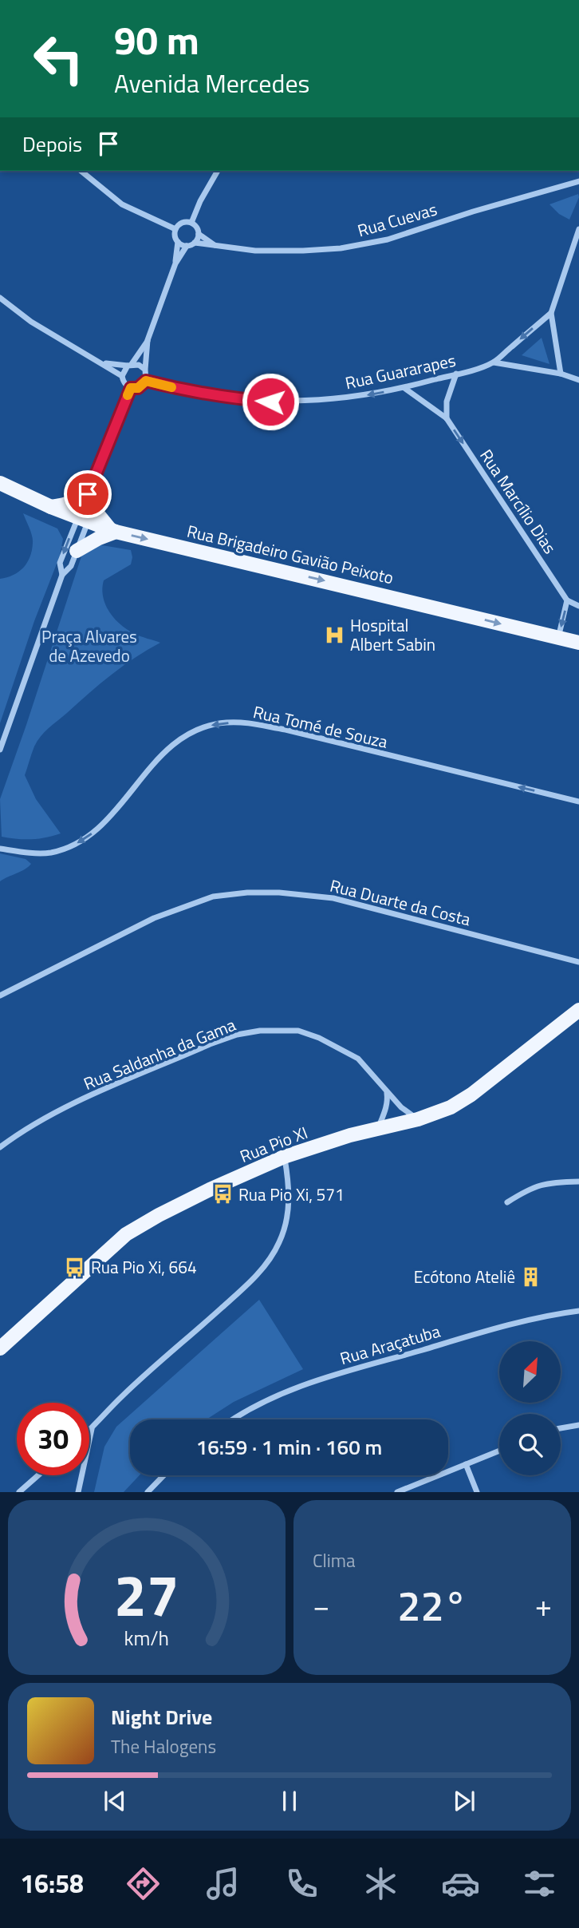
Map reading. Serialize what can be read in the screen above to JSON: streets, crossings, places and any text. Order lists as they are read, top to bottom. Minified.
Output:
{"streets":{"main road":["Rua Brigadeiro Gavião Peixoto","Rua Pio XI"],"street":["Rua Cuevas","Rua Guararapes","Rua Marcílio Dias","Rua Tomé de Souza","Rua Duarte da Costa","Rua Saldanha da Gama","Rua Araçatuba"]},"crossings":[["Rua Guararapes","Rua Marcílio Dias"],["Rua Saldanha da Gama","Rua Pio XI"]],"one_way":["Rua Guararapes","Rua Marcílio Dias","Rua Brigadeiro Gavião Peixoto","Rua Tomé de Souza"],"parks":["Praça Alvares de Azevedo"],"places":{"hospital":["Hospital Albert Sabin"],"bus stop":["Rua Pio Xi, 571","Rua Pio Xi, 664"],"building":["Ecótono Ateliê"]},"north":"top right","page":{"turn":["90 m","Avenida Mercedes"],"then":"Depois","limit":"30","trip":"16:59 · 1 min · 160 m","tile":"Clima","heat":["−","22°","+"],"song":["Night Drive","The Halogens"],"tabs":"16:58","gauge":["27","km/h"]}}
